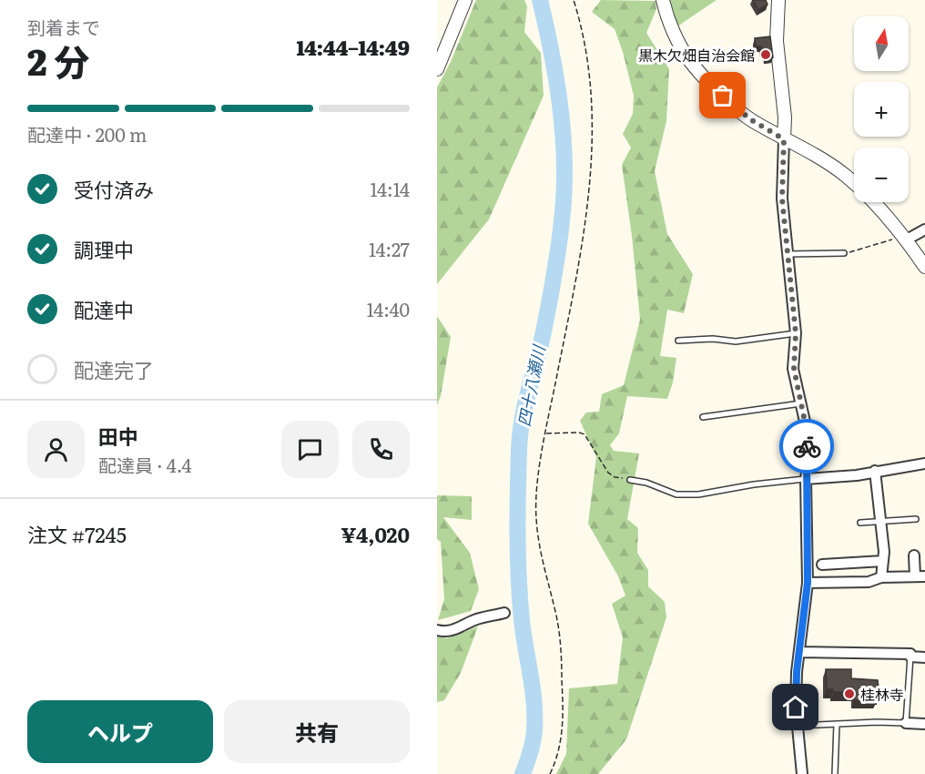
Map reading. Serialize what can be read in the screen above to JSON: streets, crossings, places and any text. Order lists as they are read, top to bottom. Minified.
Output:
{"water":["四十八瀬川"],"places":["黒木欠畑自治会館","桂林寺"],"north":"top","page":{"heading":["2 分","到着まで","14:44–14:49"],"panel":["田中","配達員 · 4.4","注文 #7245","¥4,020"],"map_buttons":["+","−"],"bar":"配達中 · 200 m","list":[["受付済み","14:14"],["調理中","14:27"],["配達中","14:40"],"配達完了"],"buttons":["ヘルプ","共有"]}}
